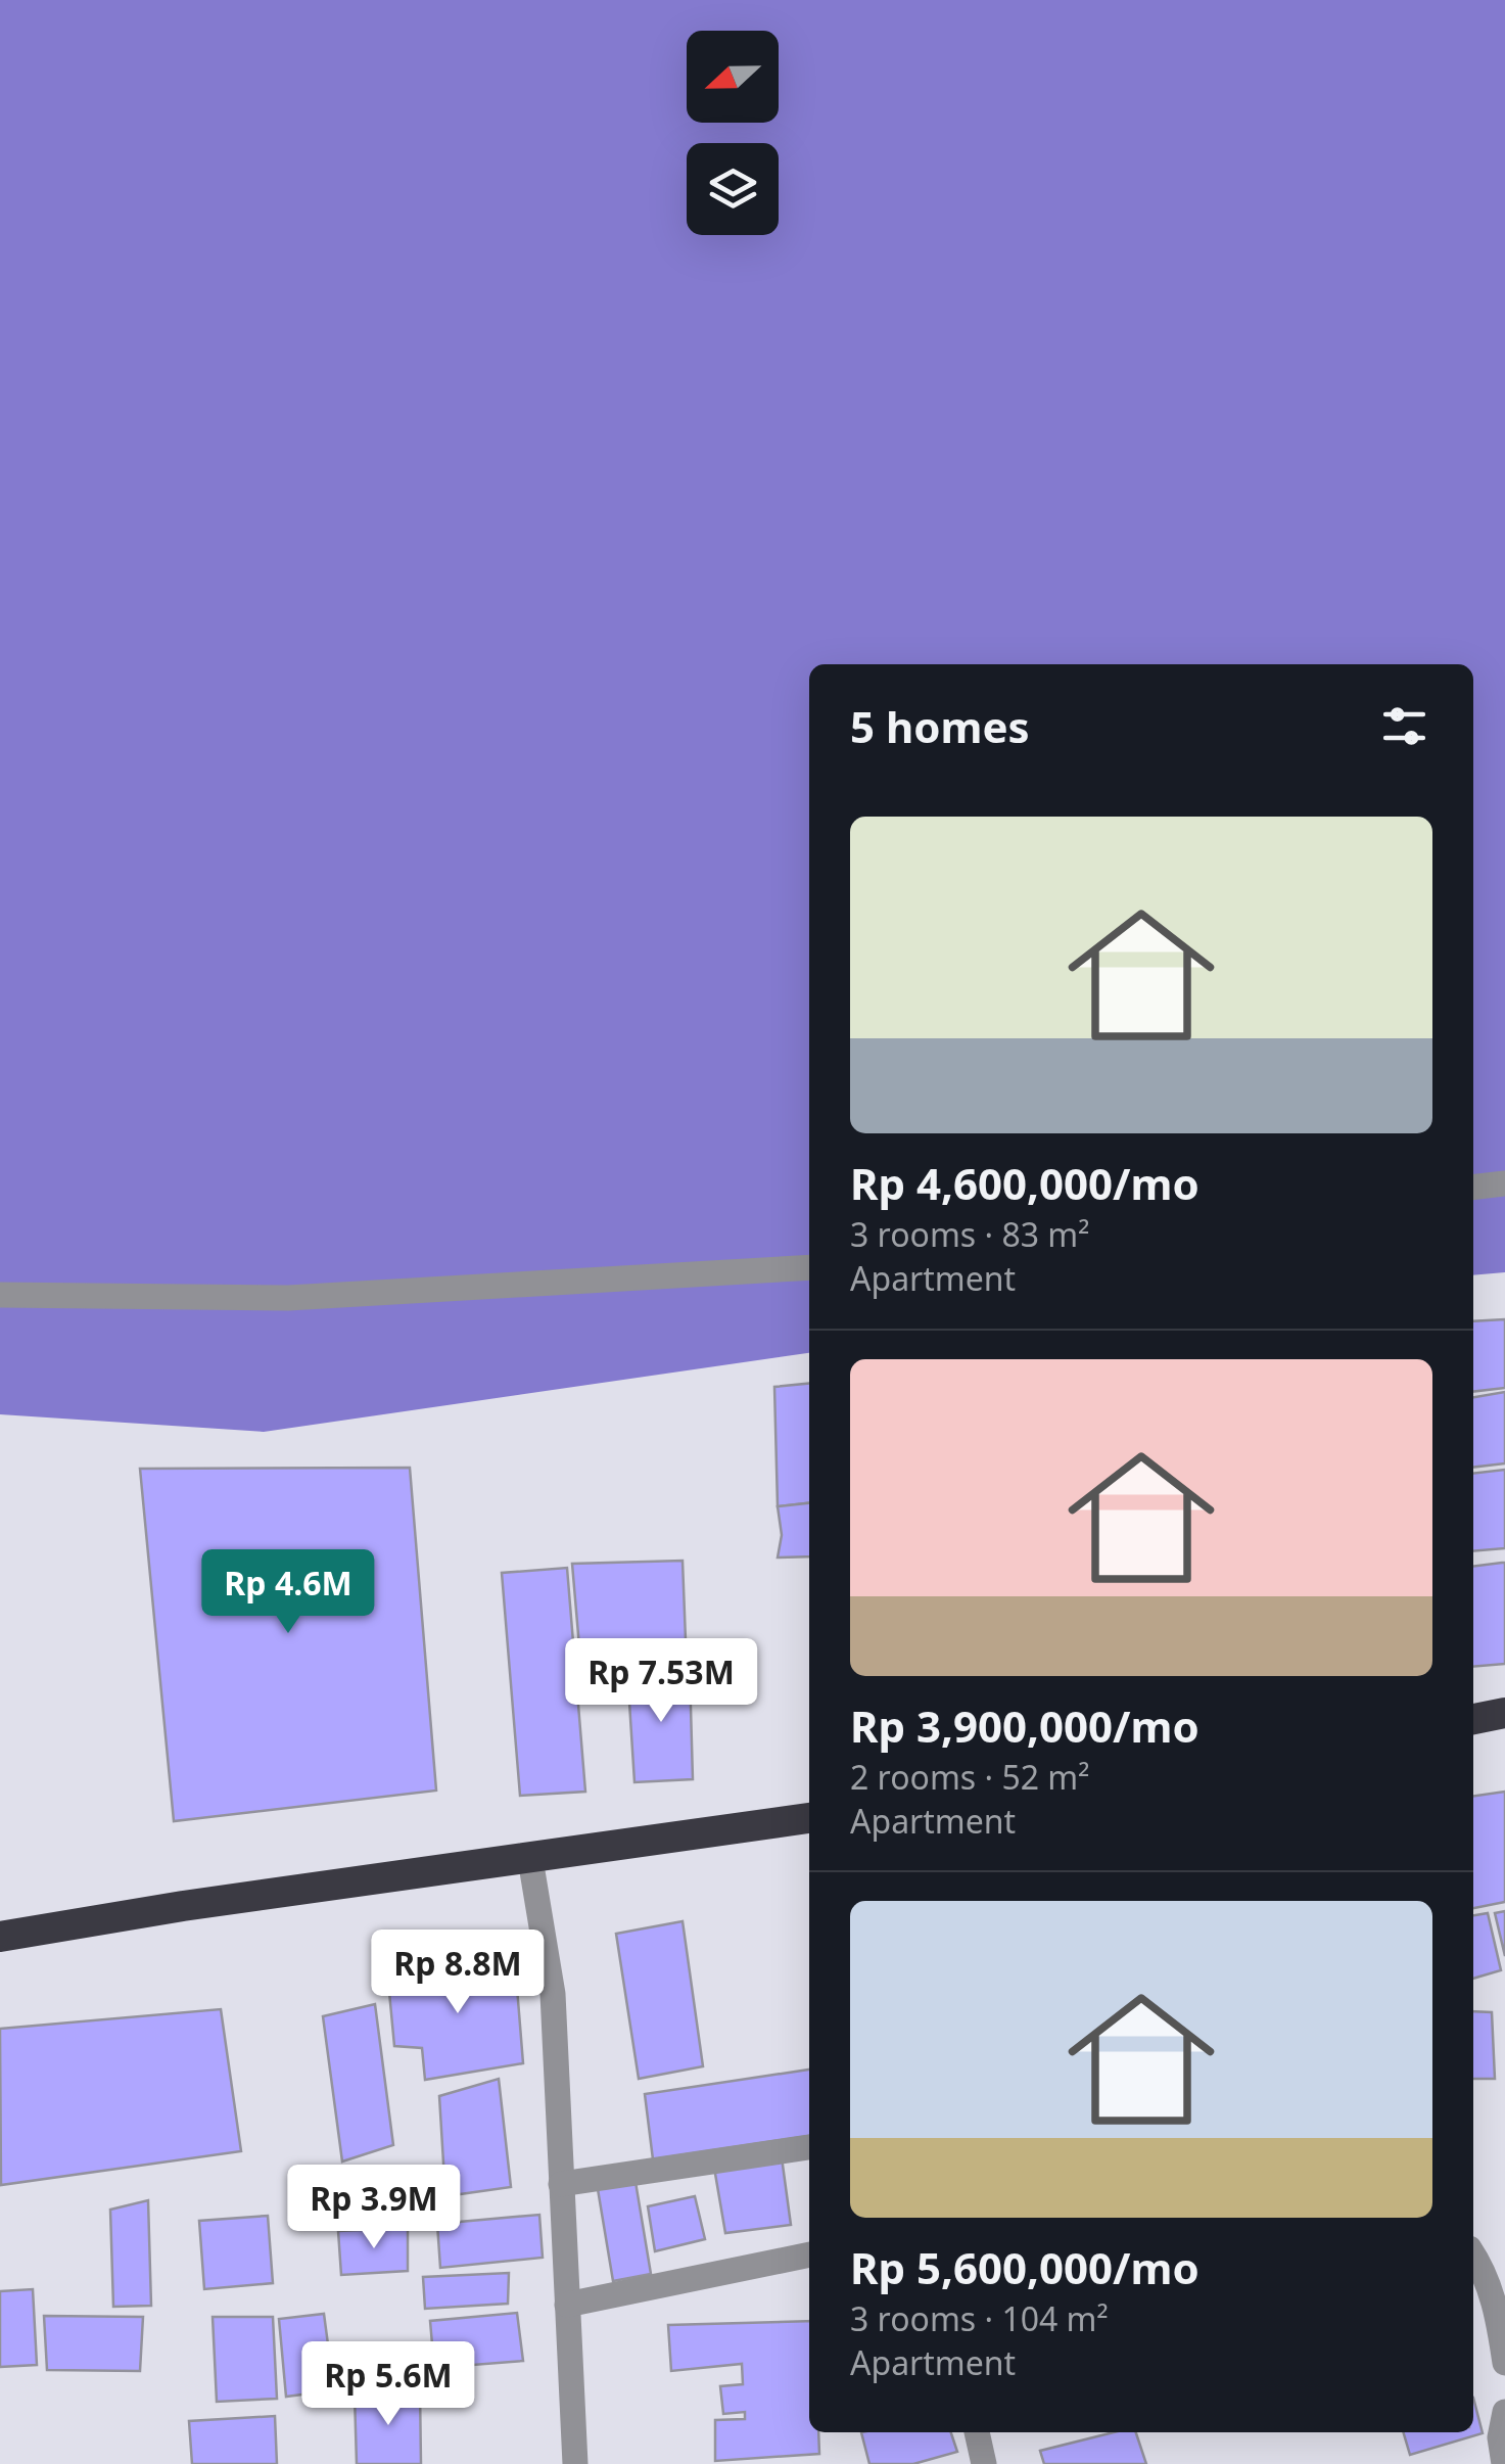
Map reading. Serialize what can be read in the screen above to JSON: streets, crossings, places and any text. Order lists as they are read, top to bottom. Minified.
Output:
{"north":"left","page":{"heading":"5 homes","list":[{"name":"Rp 4,600,000/mo","note":"3 rooms · 83 m² · Apartment"},{"name":"Rp 3,900,000/mo","note":"2 rooms · 52 m² · Apartment"},{"name":"Rp 5,600,000/mo","note":"3 rooms · 104 m² · Apartment"}],"price":["Rp 4.6M","Rp 7.53M","Rp 8.8M","Rp 3.9M","Rp 5.6M"]}}
